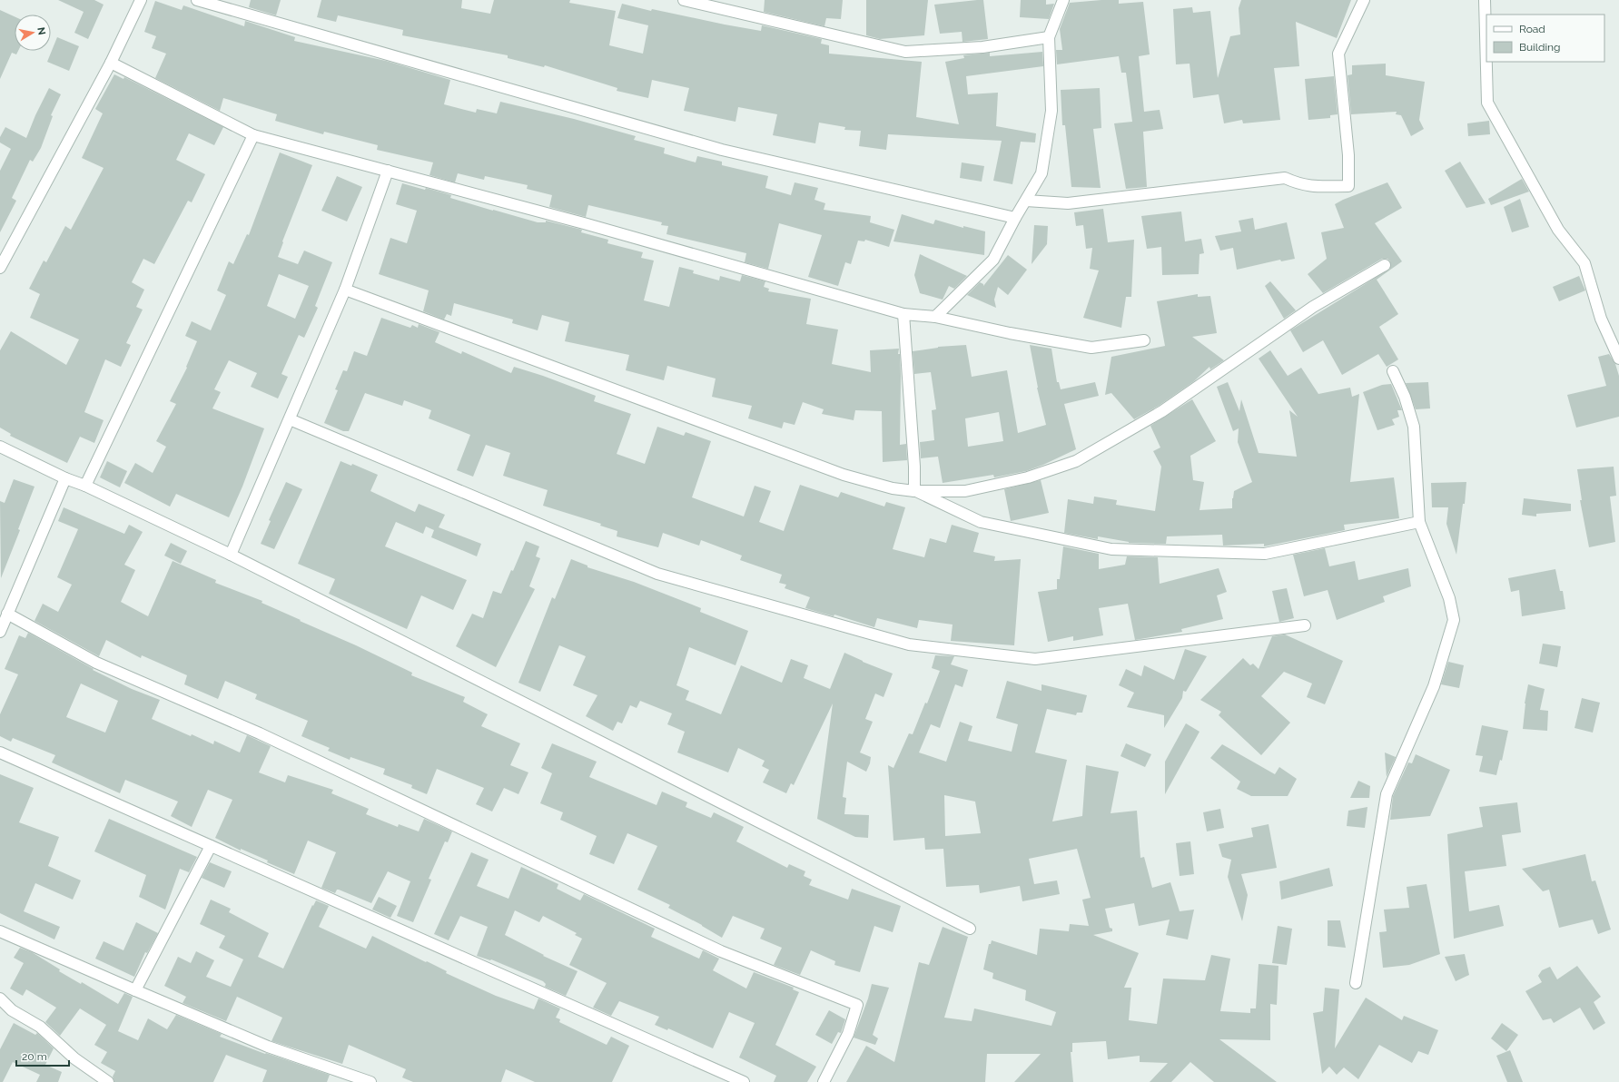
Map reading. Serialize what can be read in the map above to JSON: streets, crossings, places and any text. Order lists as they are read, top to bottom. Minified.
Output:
{"legend":["Road","Building"],"scale_bar":"20 m","north":"right"}
